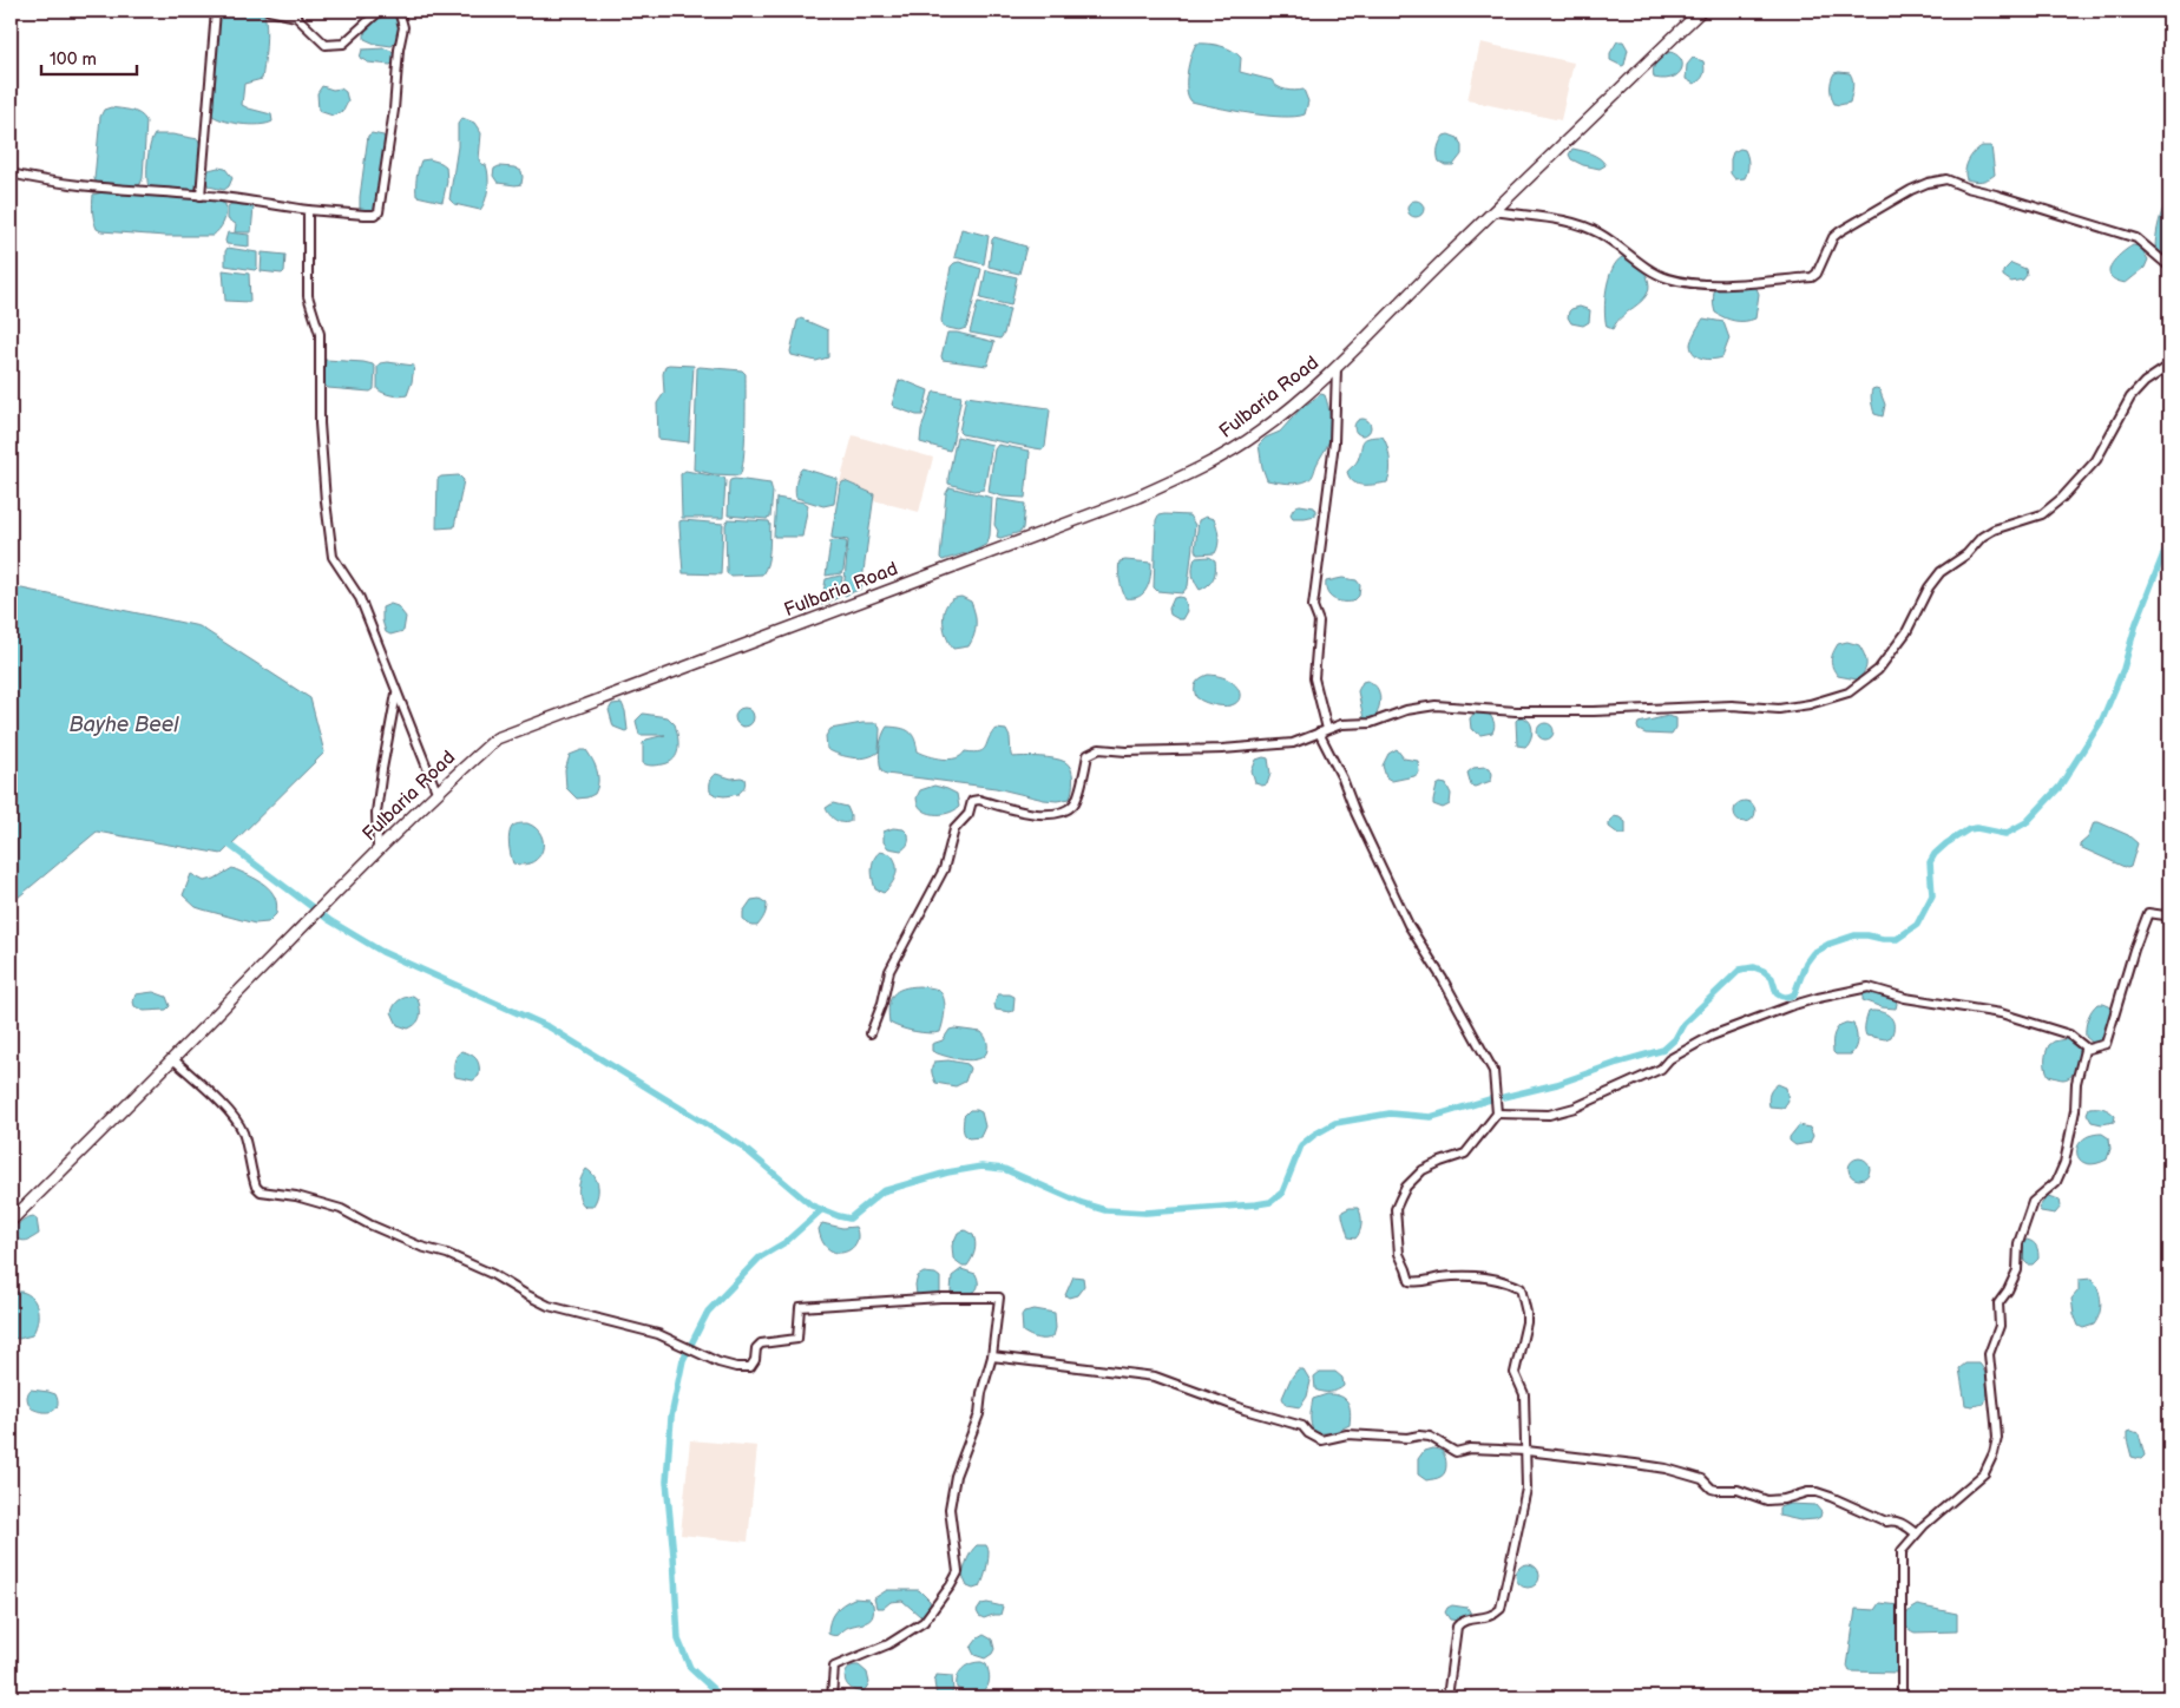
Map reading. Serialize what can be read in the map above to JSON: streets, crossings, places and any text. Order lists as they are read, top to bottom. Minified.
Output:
{"streets":{"main road":["Fulbaria Road"]},"water":["Bayhe Beel"],"scale_bar":"100 m"}
